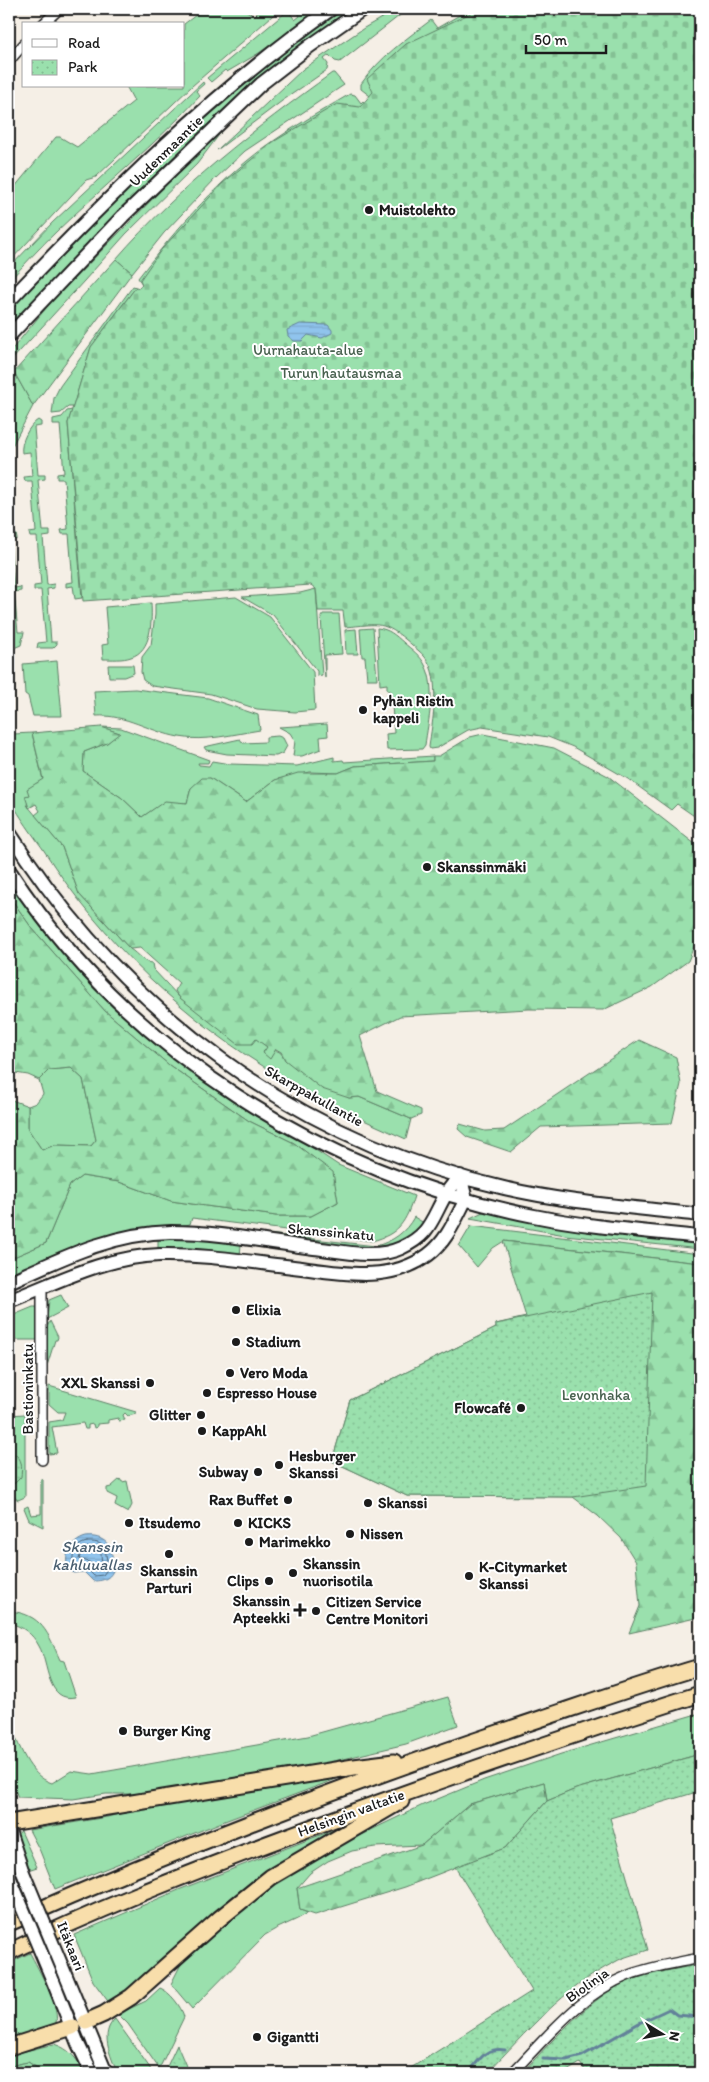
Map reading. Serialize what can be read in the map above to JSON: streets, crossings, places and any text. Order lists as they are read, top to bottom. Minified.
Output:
{"streets":{"highway":["Helsingin valtatie"],"main road":["Uudenmaantie","Skarppakullantie","Skanssinkatu","Itäkaari"],"street":["Bastioninkatu","Biolinja"]},"crossings":[["Skarppakullantie","Skanssinkatu"]],"water":["Skanssin kahluuallas"],"parks":["Uurnahauta-alue","Turun hautausmaa","Levonhaka"],"places":{"other":["Muistolehto","Pyhän Ristin kappeli","Skanssinmäki","Elixia","Stadium","Vero Moda","XXL Skanssi","Espresso House","Flowcafé","Glitter","KappAhl","Hesburger Skanssi","Subway","Rax Buffet","Skanssi","Itsudemo","KICKS","Nissen","Marimekko","Skanssin Parturi","Skanssin nuorisotila","K-Citymarket Skanssi","Clips","Citizen Service Centre Monitori","Burger King","Gigantti"],"health":["Skanssin Apteekki"]},"legend":["Road","Park"],"scale_bar":"50 m","north":"right"}
